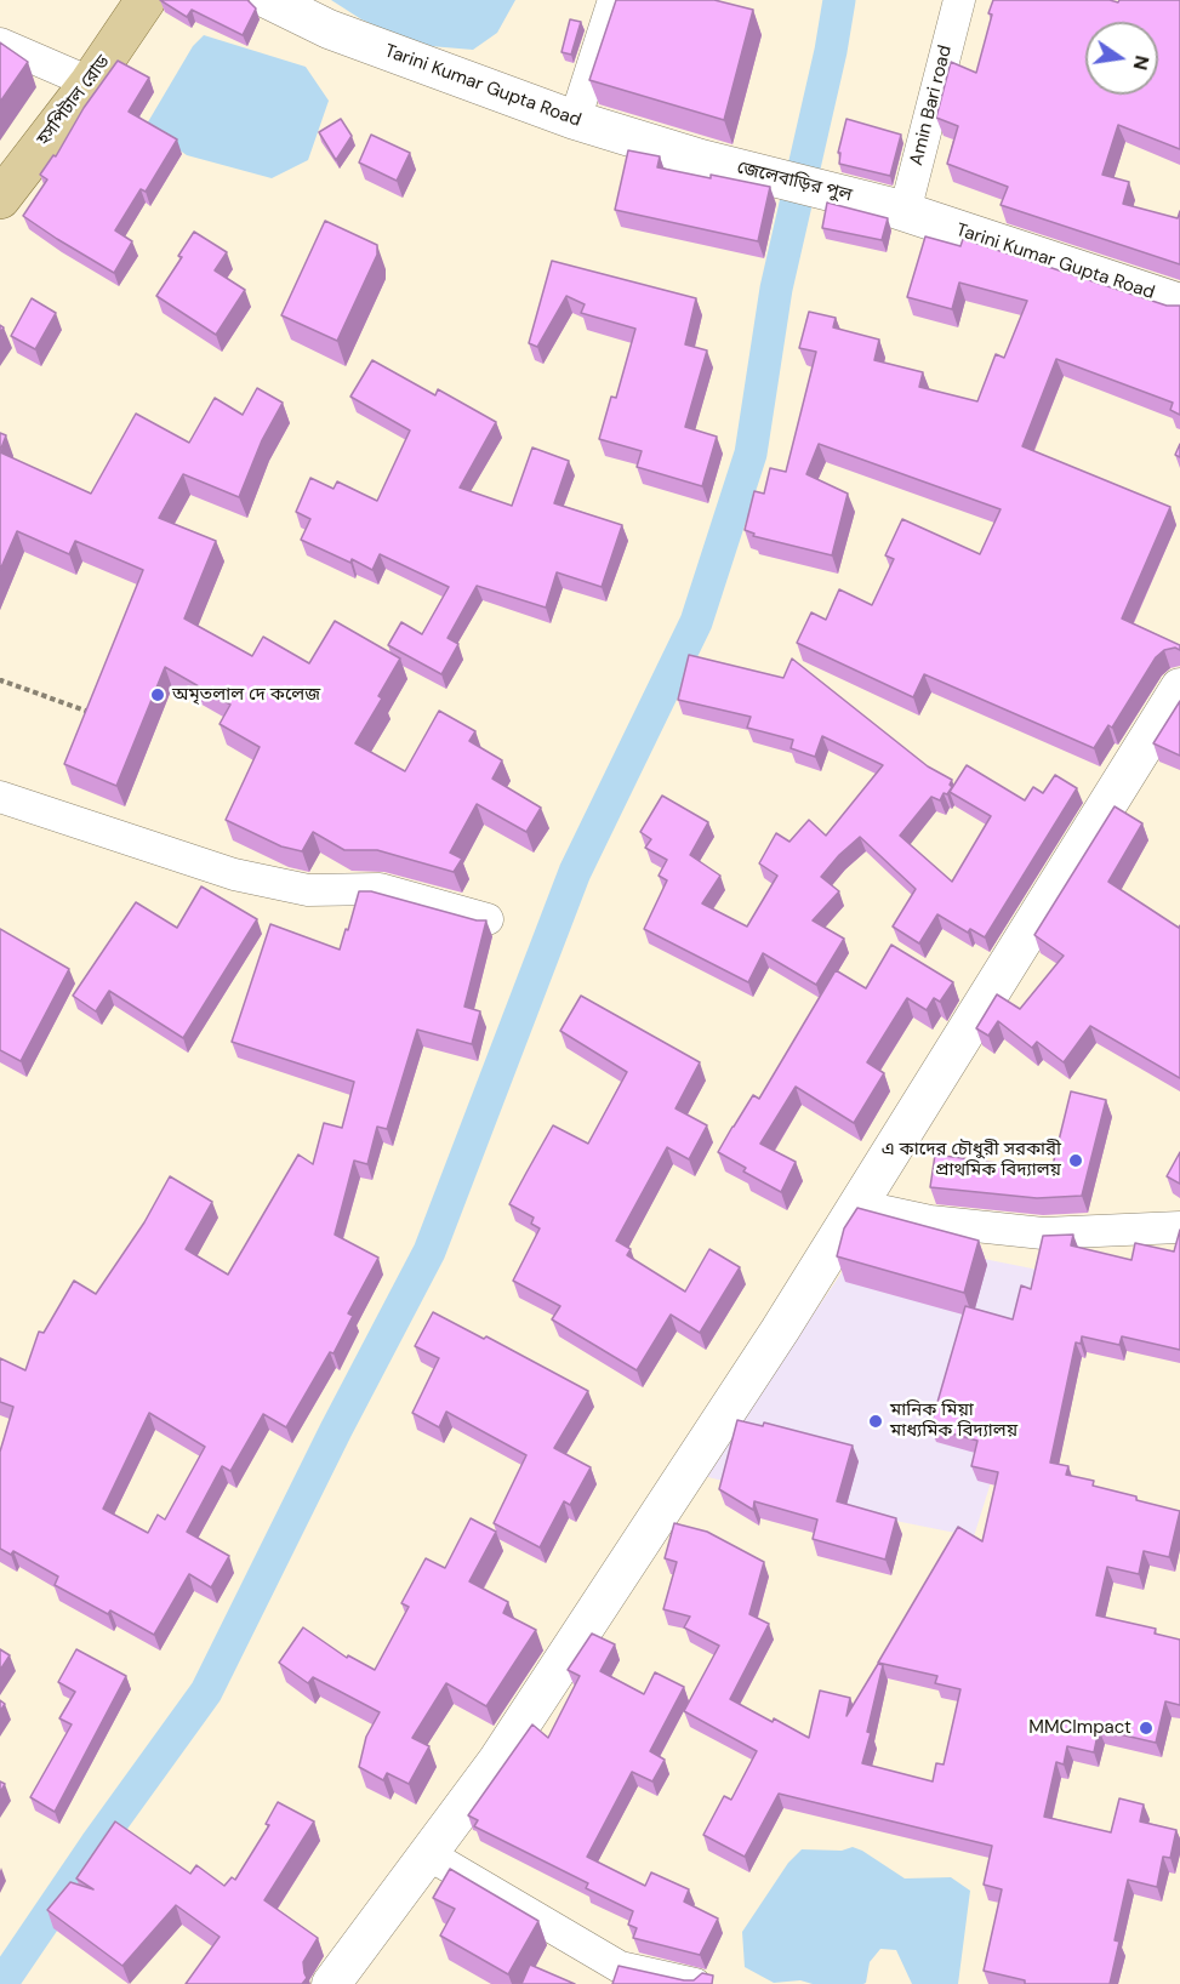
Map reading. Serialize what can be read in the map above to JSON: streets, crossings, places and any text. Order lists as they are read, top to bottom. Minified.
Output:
{"streets":{"main road":["হসপিটাল রোড"],"street":["Tarini Kumar Gupta Road","Amin Bari road","জেলেবাড়ির পুল"]},"crossings":[["Tarini Kumar Gupta Road","Amin Bari road"],["Tarini Kumar Gupta Road","জেলেবাড়ির পুল"],["Amin Bari road","জেলেবাড়ির পুল"]],"places":["অমৃতলাল দে কলেজ","এ কাদের চৌধুরী সরকারী প্রাথমিক বিদ্যালয়","মানিক মিয়া মাধ্যমিক বিদ্যালয়","MMCImpact"],"north":"right"}
